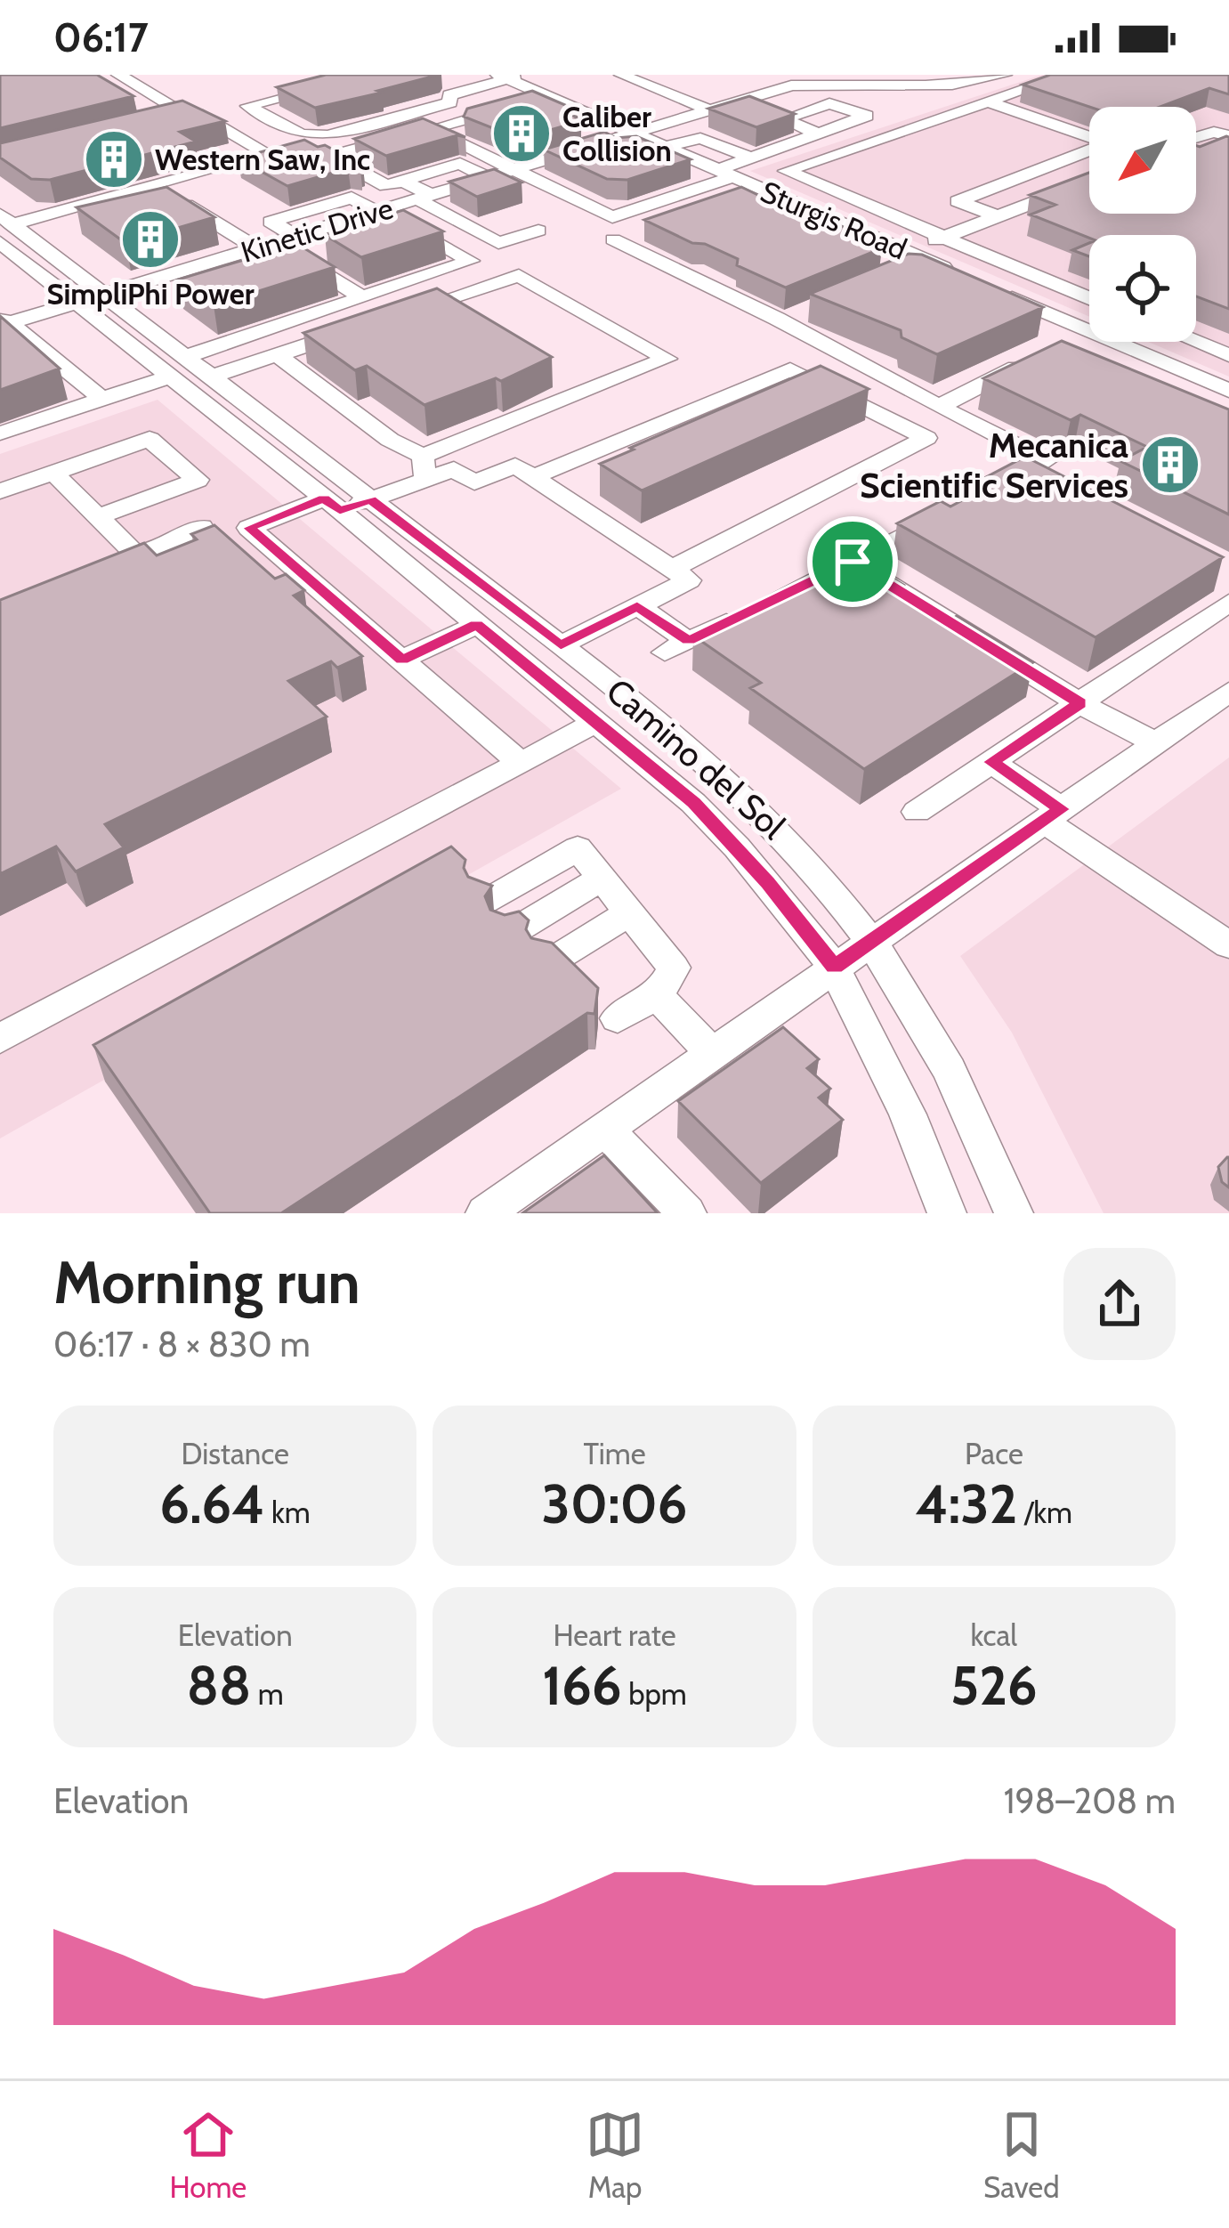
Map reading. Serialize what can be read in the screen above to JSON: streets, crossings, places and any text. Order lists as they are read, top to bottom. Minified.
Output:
{"streets":{"street":["Sturgis Road","Kinetic Drive","Camino del Sol"]},"crossings":[["Sturgis Road","Kinetic Drive"],["Kinetic Drive","Camino del Sol"]],"places":{"building":["Caliber Collision","Western Saw, Inc","SimpliPhi Power","Mecanica Scientific Services"]},"north":"bottom left","page":{"status":"06:17","heading":["Morning run","06:17 · 8 × 830 m"],"stats":[["Distance","6.64 km"],["Time","30:06"],["Pace","4:32 /km"],["Elevation","88 m"],["Heart rate","166 bpm"],["kcal","526"]],"chart":["Elevation","198–208 m"],"tabs":["Home","Map","Saved"]}}
